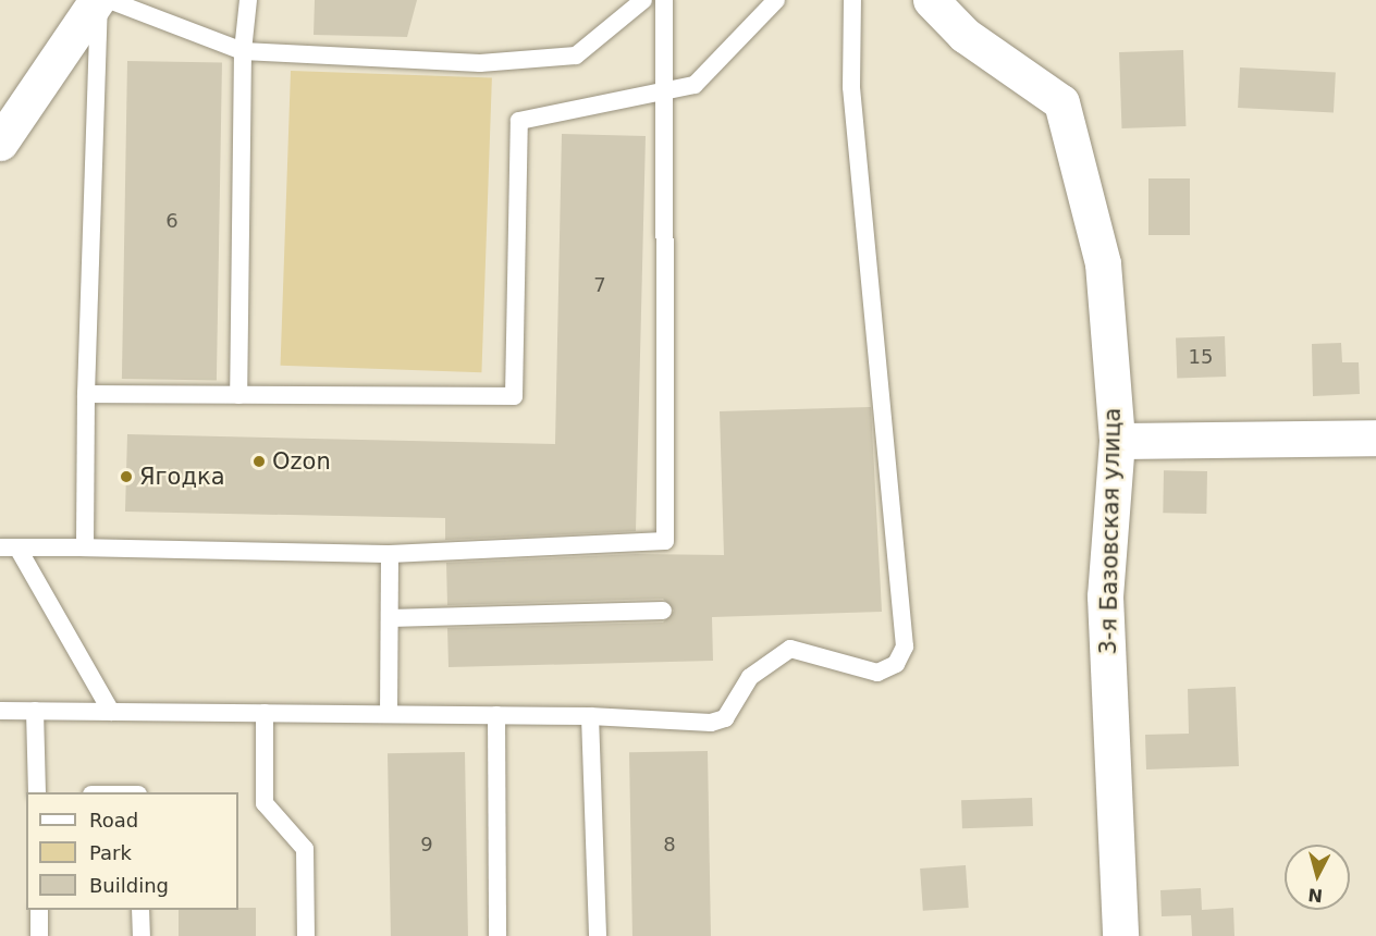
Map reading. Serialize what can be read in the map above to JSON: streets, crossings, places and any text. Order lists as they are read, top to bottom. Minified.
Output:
{"streets":{"street":["3-я Базовская улица"]},"places":["Ozon","Ягодка"],"house_numbers":["6","7","15","9","8"],"legend":["Road","Park","Building"],"north":"bottom"}
